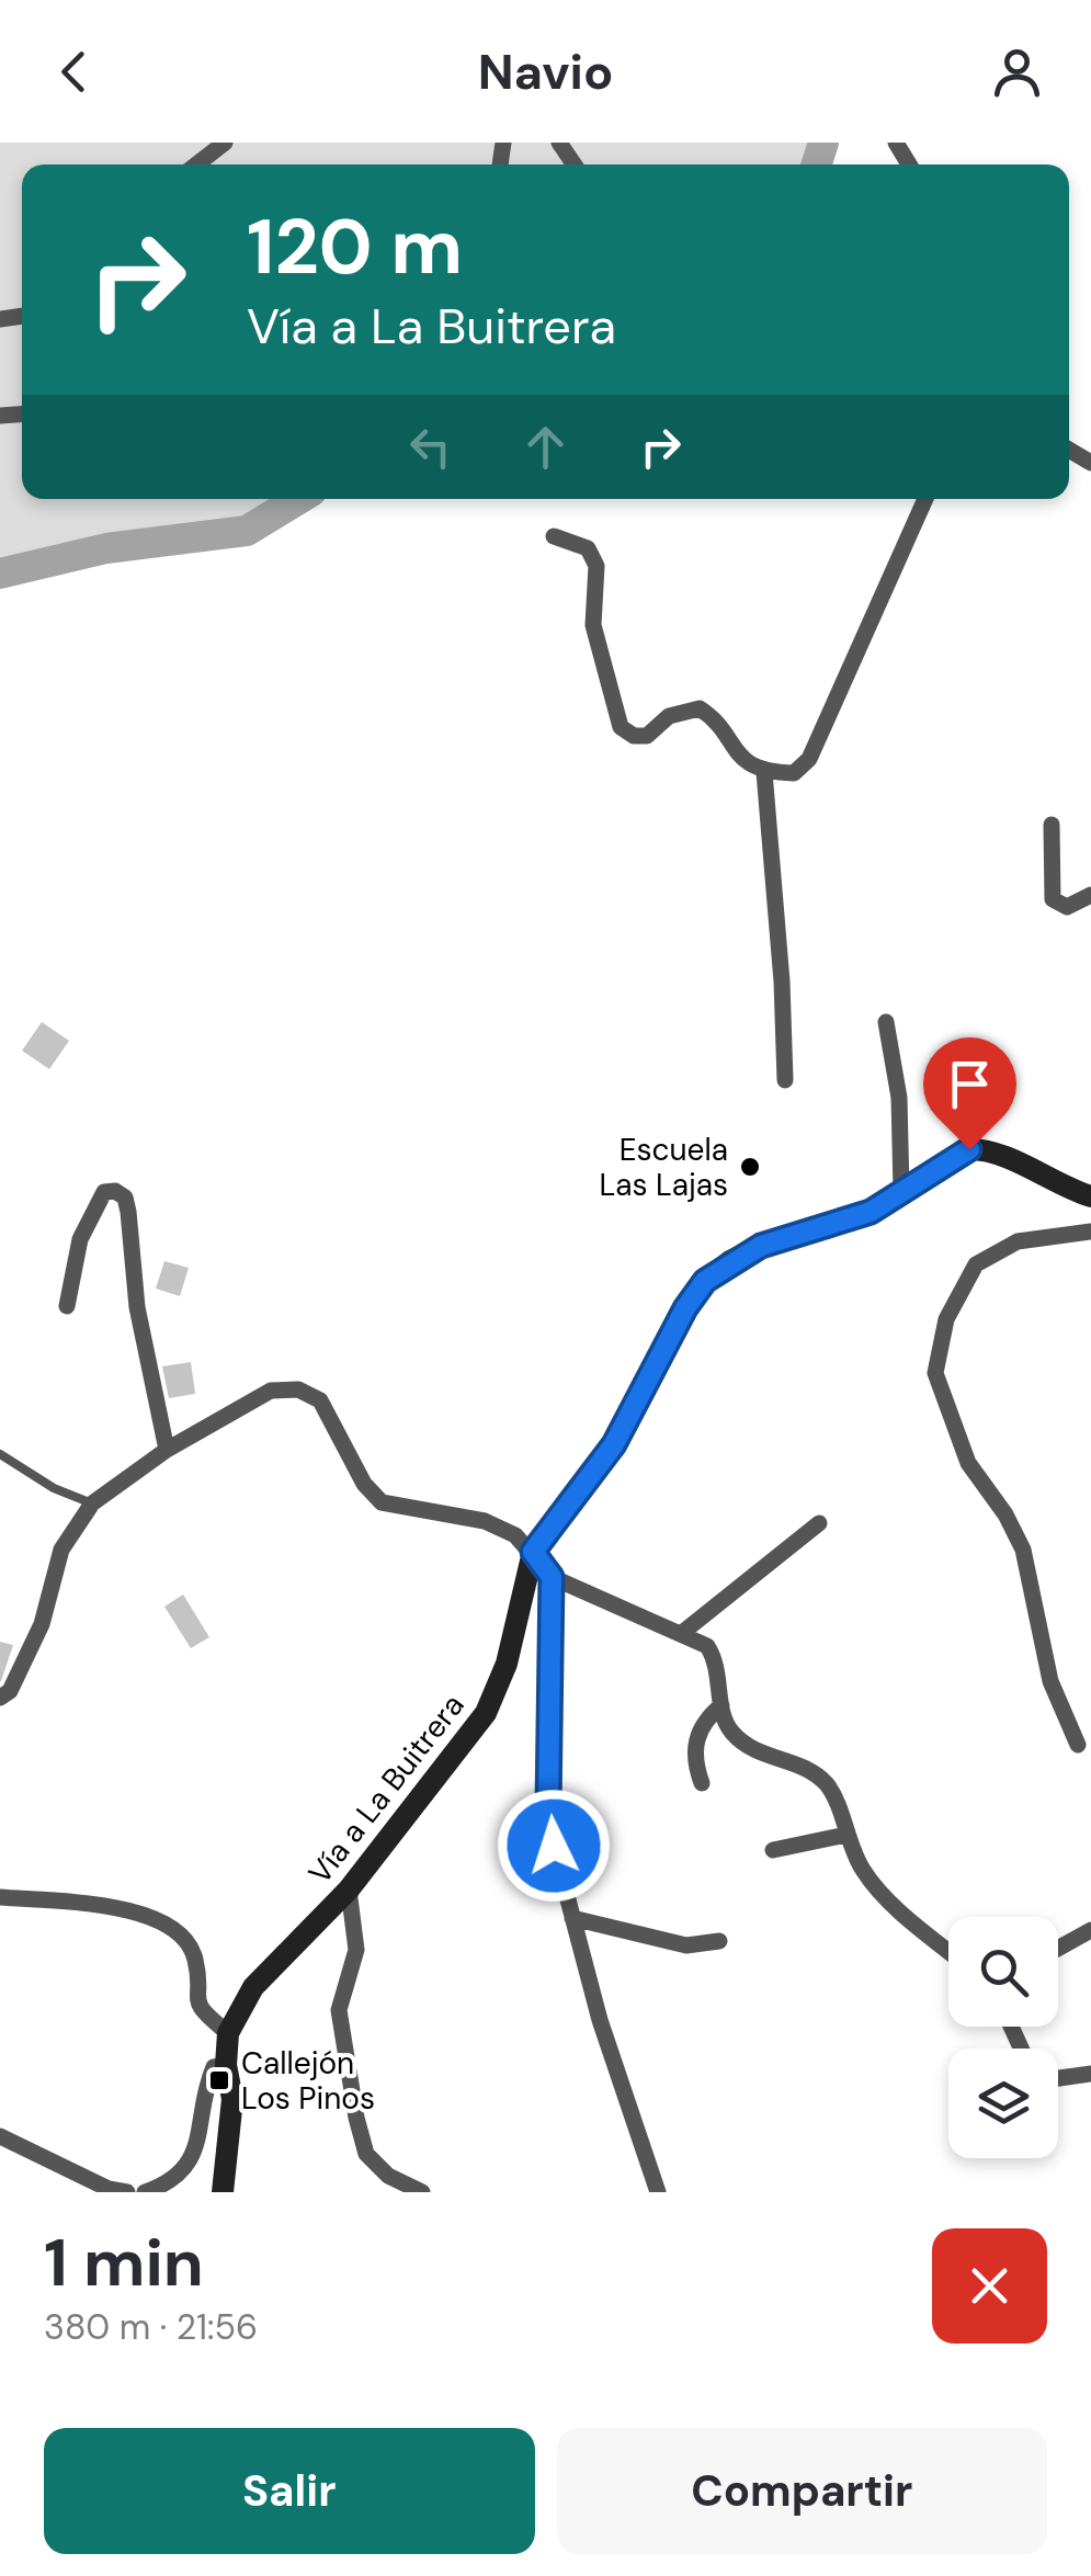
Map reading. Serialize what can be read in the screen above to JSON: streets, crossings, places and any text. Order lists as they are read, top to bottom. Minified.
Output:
{"streets":{"street":["Vía a La Buitrera"]},"places":{"other":["Escuela Las Lajas"],"transit":["Callejón Los Pinos"]},"page":{"header":"Navio","turn":["120 m","Vía a La Buitrera"],"heading":["1 min","380 m · 21:56"],"buttons":["Salir","Compartir"]}}
